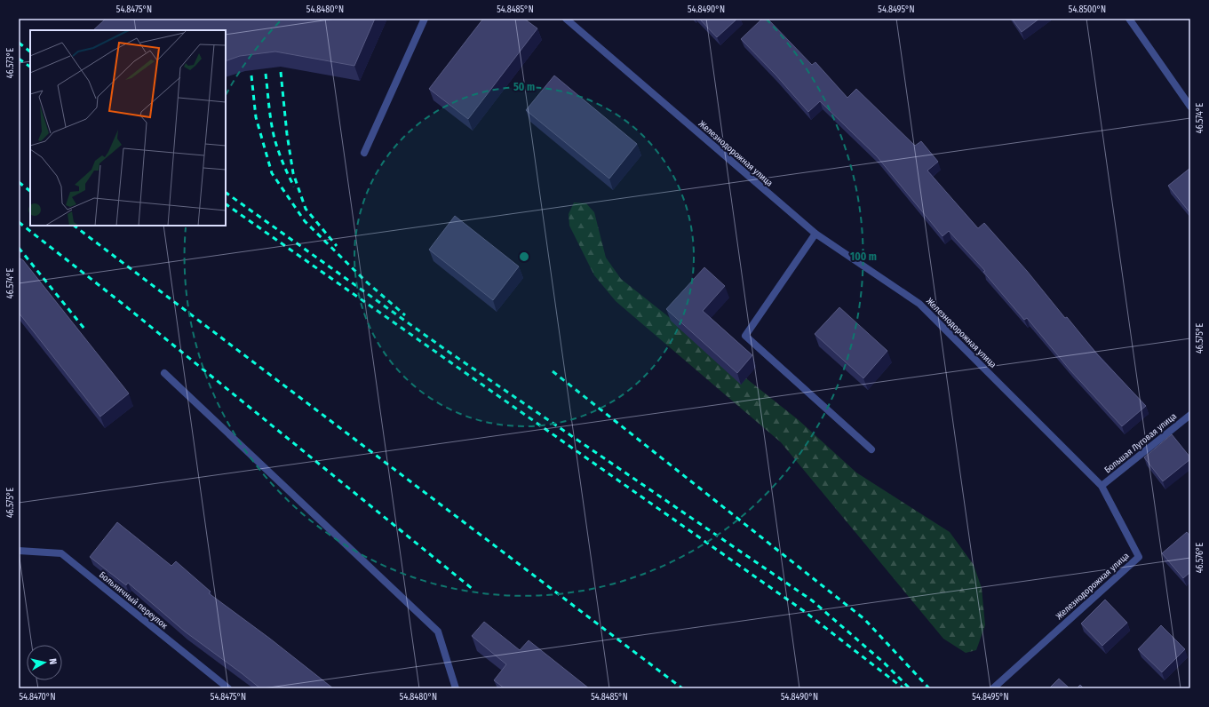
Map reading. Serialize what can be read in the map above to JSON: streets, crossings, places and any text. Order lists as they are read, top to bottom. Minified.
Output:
{"streets":{"street":["Железнодорожная улица","Большая Луговая улица","Больничный переулок"]},"crossings":[["Железнодорожная улица","Большая Луговая улица"]],"north":"right","coordinates":["54.8475°N","54.8480°N","54.8485°N","54.8490°N","54.8495°N","54.8500°N","46.573°E","46.574°E","46.575°E","46.576°E","54.8470°N"],"rings":["50 m","100 m"]}
